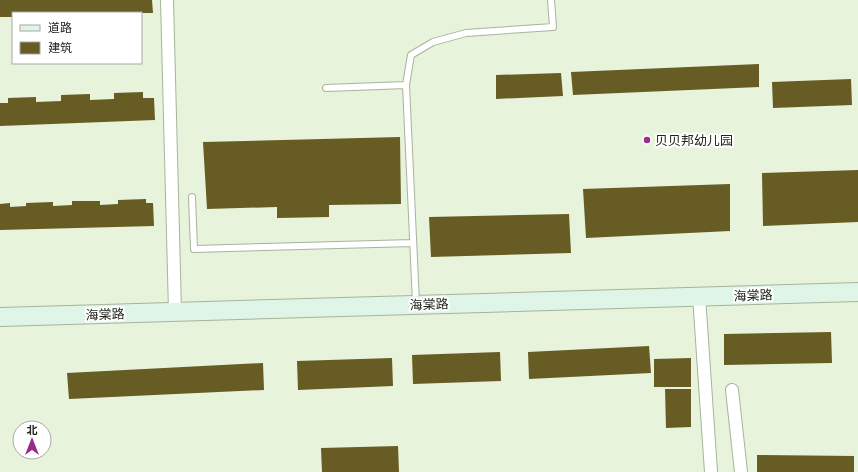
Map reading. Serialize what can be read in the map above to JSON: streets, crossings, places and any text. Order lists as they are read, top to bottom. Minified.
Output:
{"streets":{"street":["海棠路"]},"places":["贝贝邦幼儿园"],"legend":["道路","建筑"],"north":"top"}
